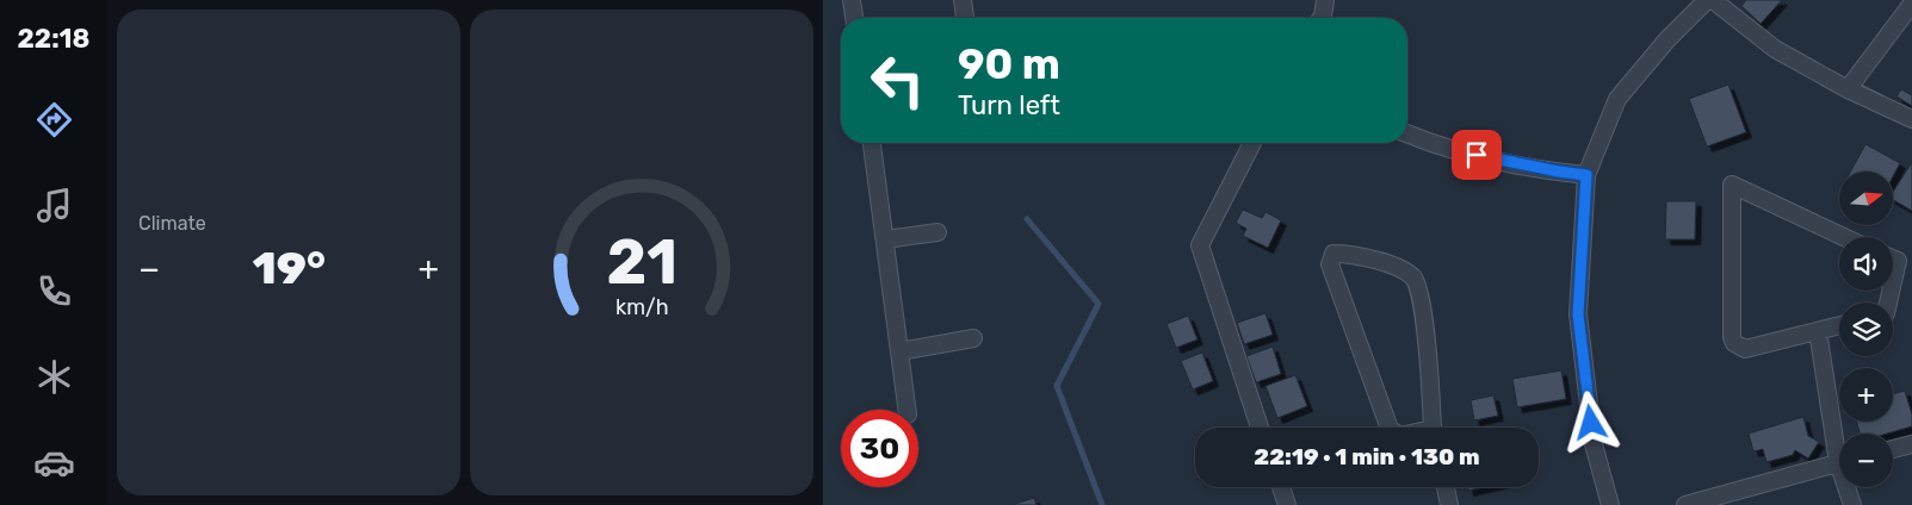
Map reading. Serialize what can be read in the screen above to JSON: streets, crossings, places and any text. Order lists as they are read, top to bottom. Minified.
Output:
{"north":"right","page":{"tabs":"22:18","tile":"Climate","turn":["90 m","Turn left"],"map_buttons":["+","−"],"heat":["−","19°","+"],"limit":"30","trip":"22:19 · 1 min · 130 m","gauge":["21","km/h"]}}
